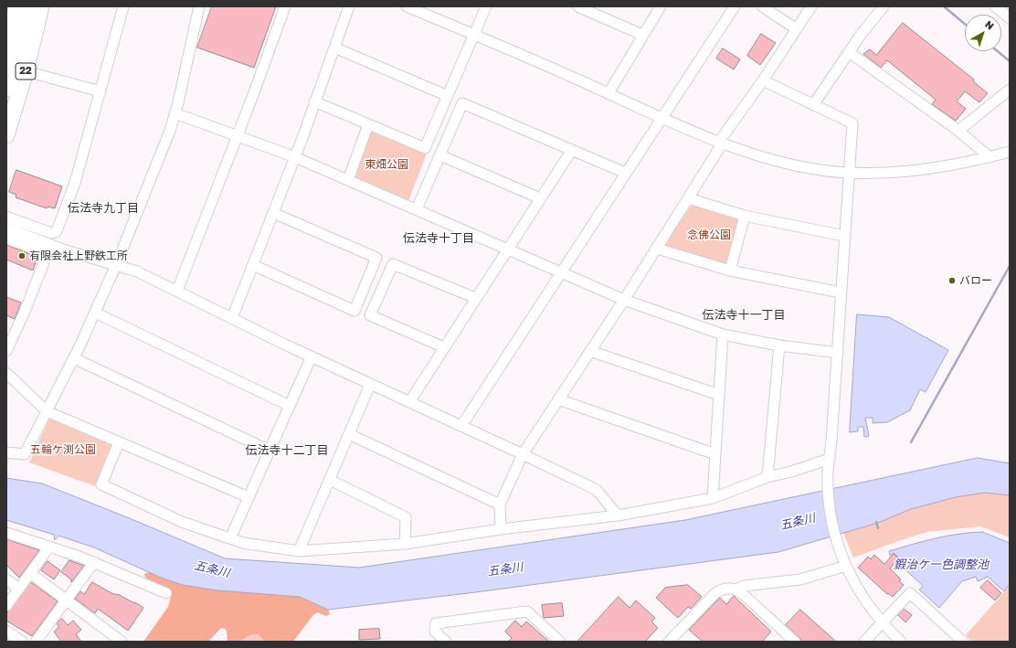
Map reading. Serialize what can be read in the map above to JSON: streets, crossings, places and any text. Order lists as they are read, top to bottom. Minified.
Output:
{"streets":{"highway":["22"]},"districts":["伝法寺九丁目","伝法寺十丁目","伝法寺十一丁目","伝法寺十二丁目"],"water":["五条川","鍜治ケ一色調整池"],"parks":["東畑公園","念佛公園","五輪ケ渕公園"],"places":["有限会社上野鉄工所","バロー"],"north":"top right"}
